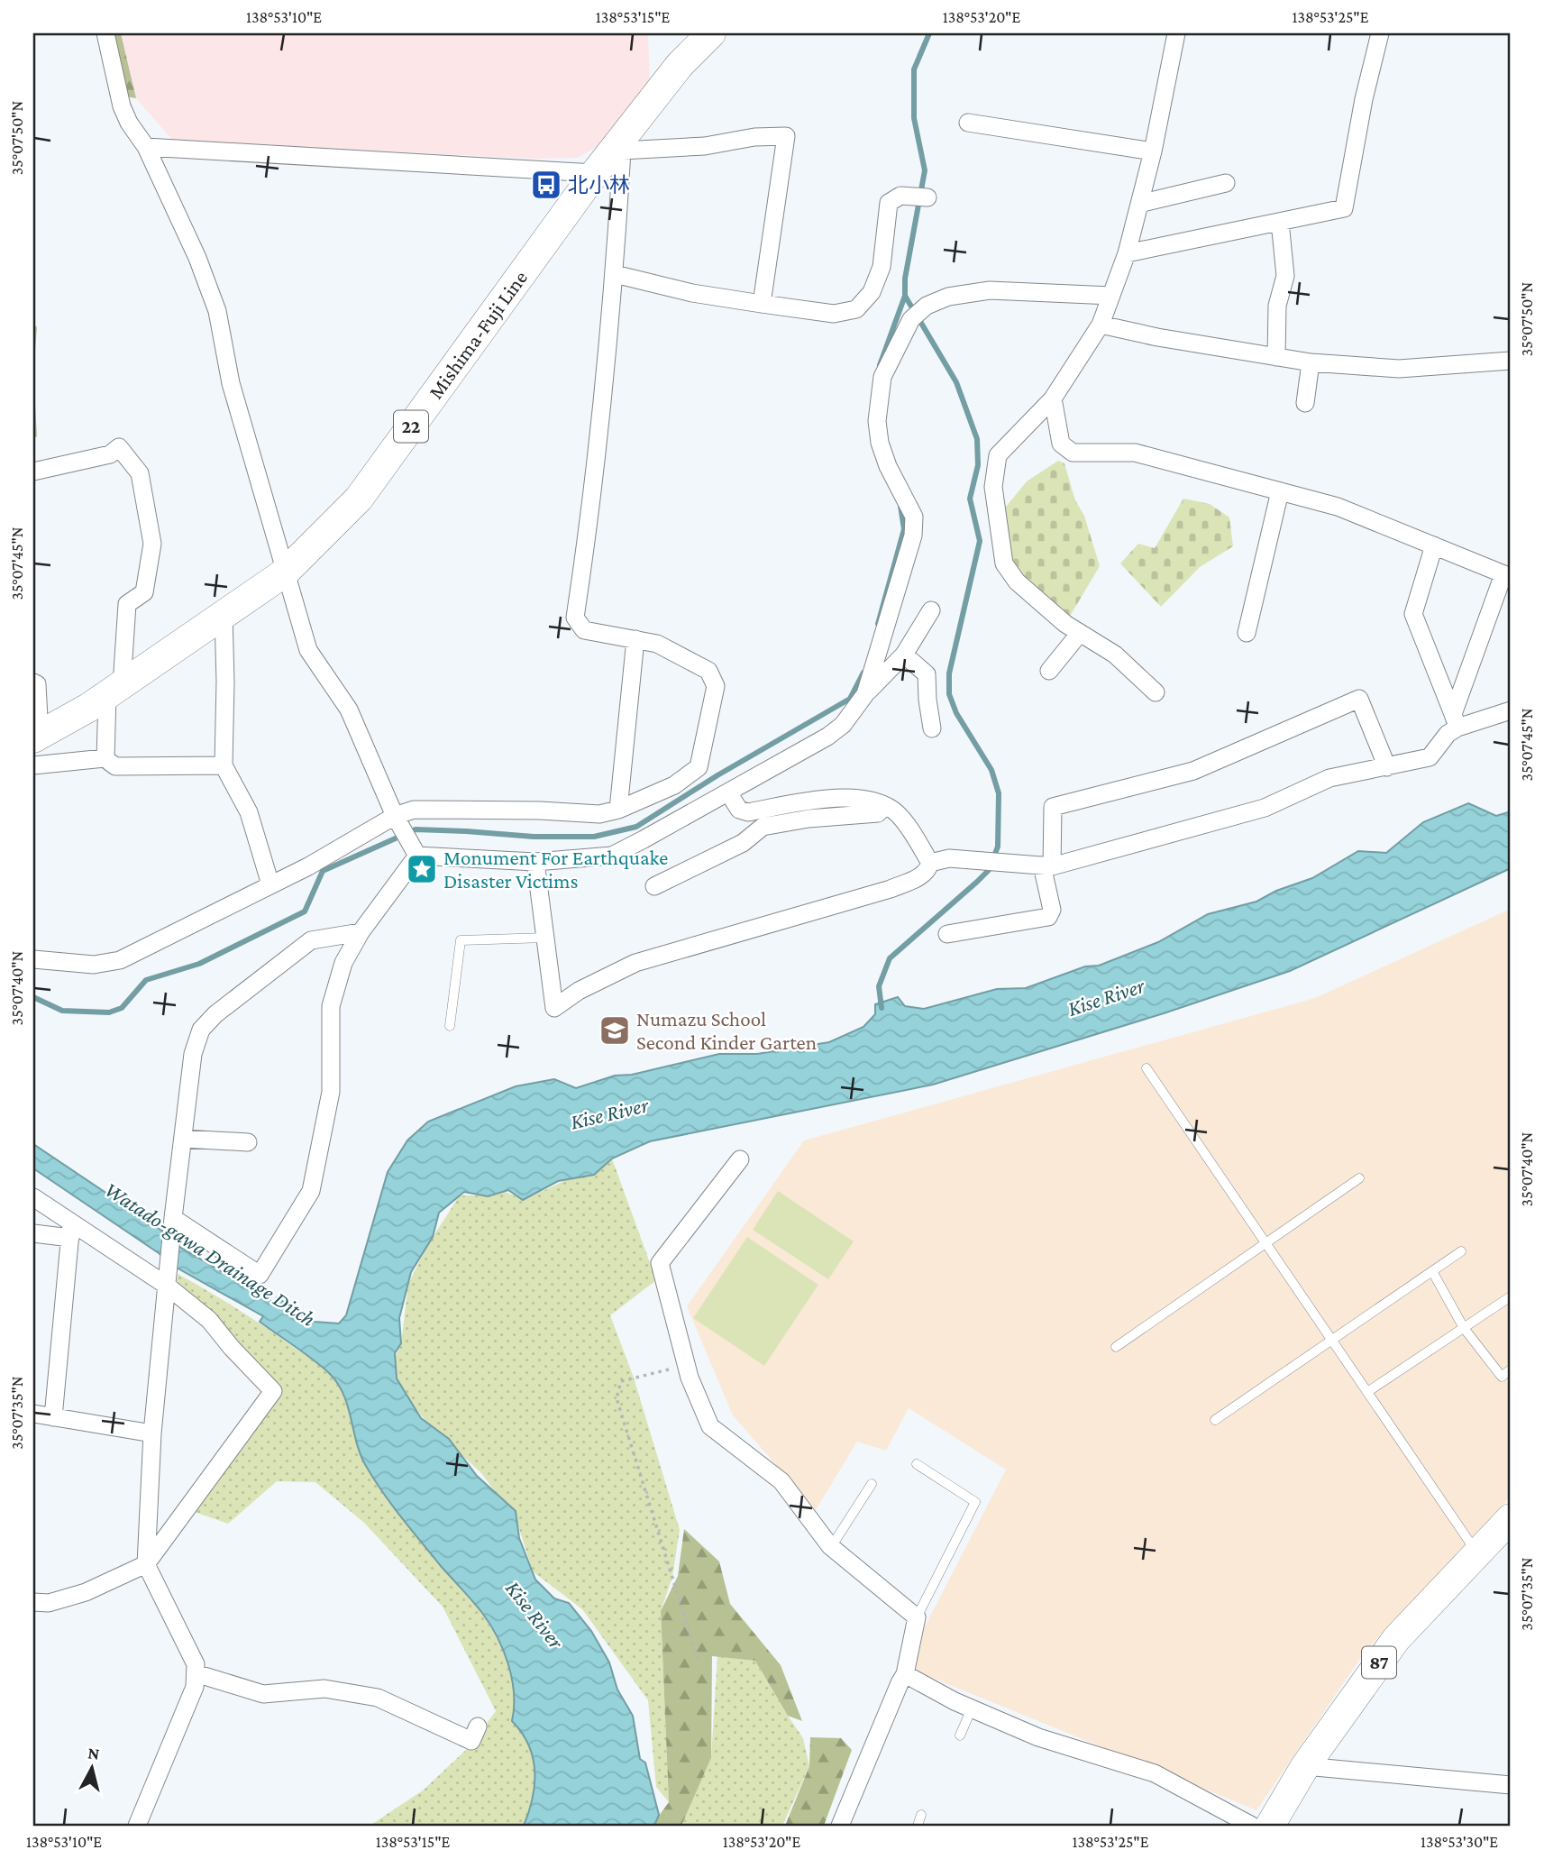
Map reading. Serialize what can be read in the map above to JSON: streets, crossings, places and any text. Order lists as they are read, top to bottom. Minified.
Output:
{"streets":{"main road":["Mishima-Fuji Line","22","87"]},"water":["Kise River","Watado-gawa Drainage Ditch"],"places":{"bus stop":["北小林"],"place":["Monument For Earthquake Disaster Victims"],"school or university":["Numazu School Second Kinder Garten"]},"north":"top","coordinates":["138°53'10\"E","138°53'15\"E","138°53'20\"E","138°53'25\"E","35°07'50\"N","35°07'45\"N","35°07'40\"N","35°07'35\"N","138°53'30\"E"]}
